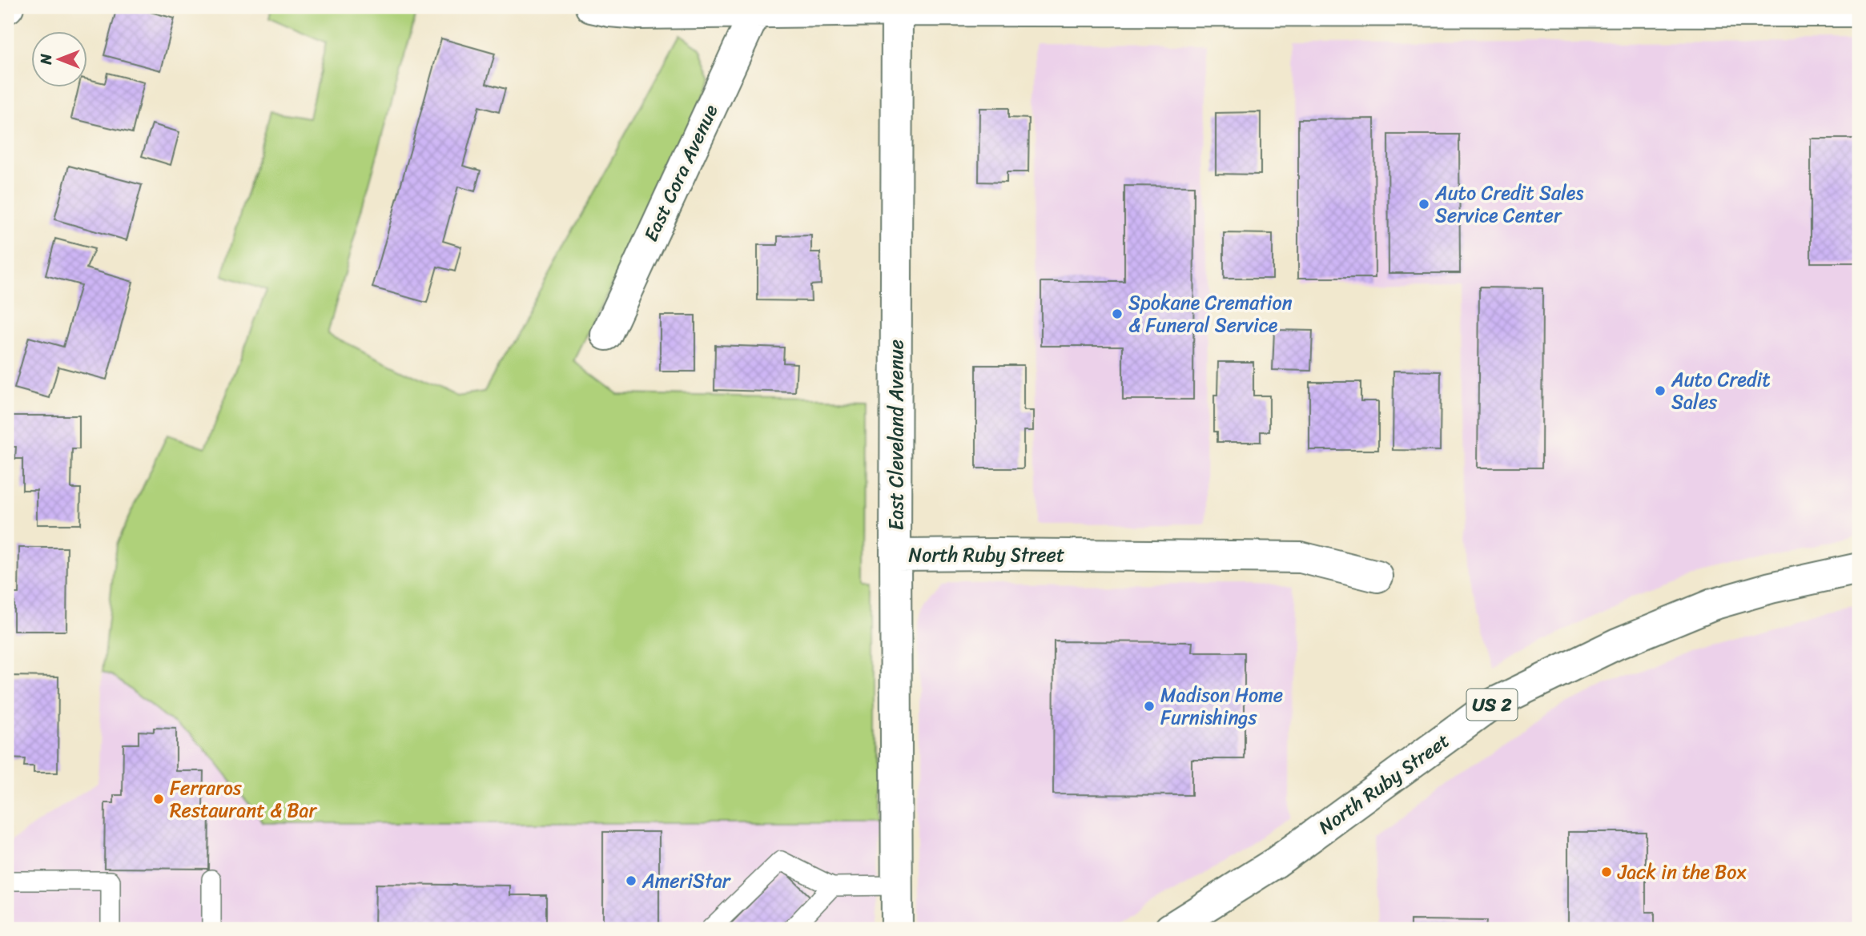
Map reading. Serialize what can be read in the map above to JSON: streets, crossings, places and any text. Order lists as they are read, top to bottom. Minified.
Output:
{"streets":{"street":["East Cora Avenue","East Cleveland Avenue","North Ruby Street","US 2"]},"crossings":[["East Cleveland Avenue","North Ruby Street"]],"places":["Auto Credit Sales Service Center","Spokane Cremation & Funeral Service","Auto Credit Sales","Madison Home Furnishings","Ferraros Restaurant & Bar","Jack in the Box","AmeriStar"],"north":"left"}
